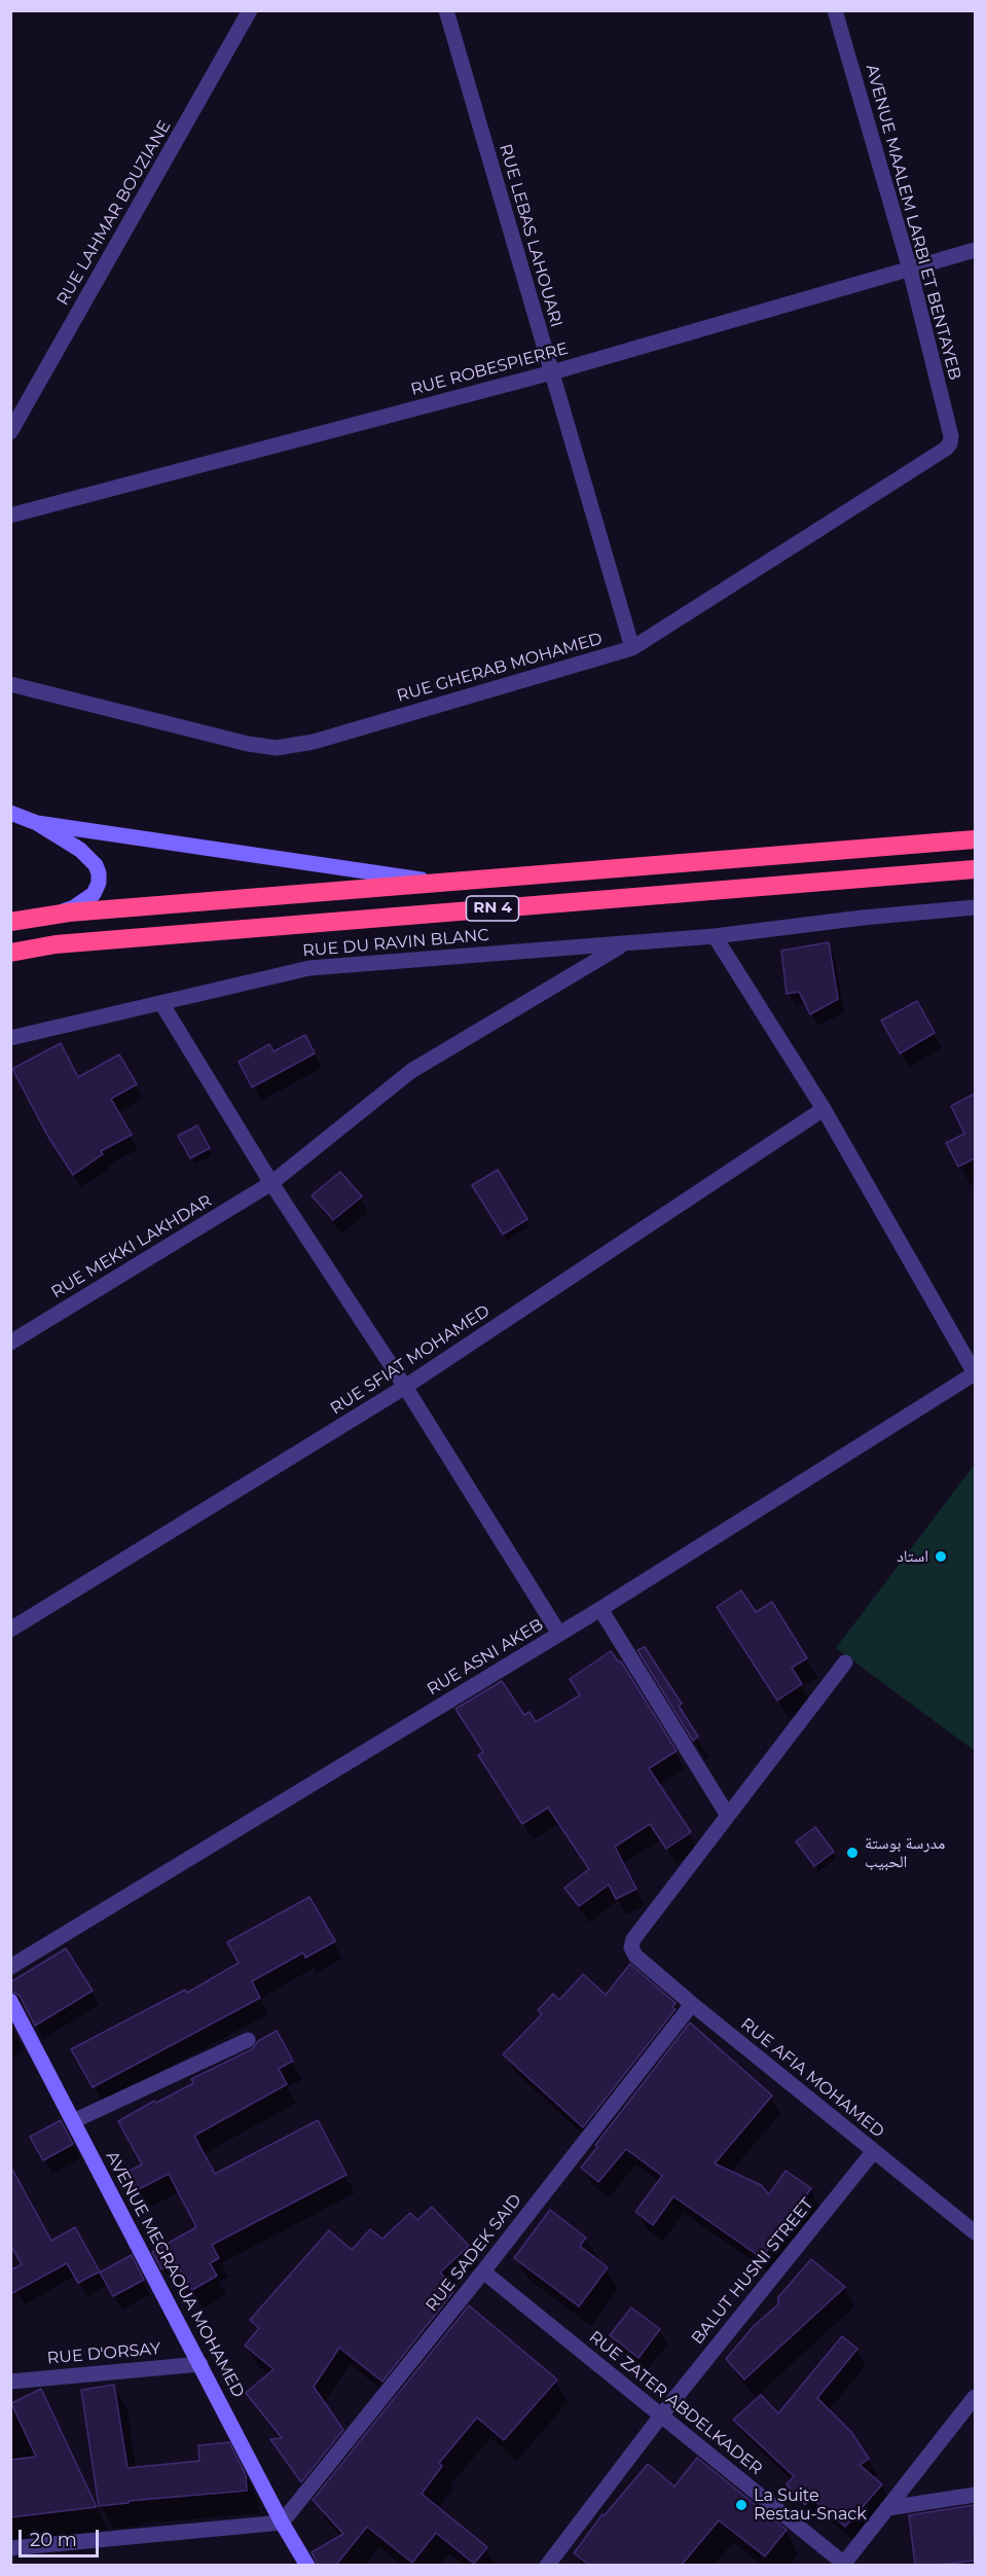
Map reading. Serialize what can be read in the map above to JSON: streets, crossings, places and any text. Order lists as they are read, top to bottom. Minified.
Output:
{"streets":{"highway":["RN 4"],"street":["RUE LAHMAR BOUZIANE","AVENUE MAALEM LARBI ET BENTAYEB","RUE LEBAS LAHOUARI","RUE ROBESPIERRE","RUE GHERAB MOHAMED","RUE DU RAVIN BLANC","RUE MEKKI LAKHDAR","RUE SFIAT MOHAMED","RUE ASNI AKEB","RUE AFIA MOHAMED","RUE SADEK SAID","BALUT HUSNI STREET","AVENUE MEGRAOUA MOHAMED","RUE D'ORSAY","RUE ZATER ABDELKADER"]},"crossings":[["AVENUE MAALEM LARBI ET BENTAYEB","RUE ROBESPIERRE"],["AVENUE MAALEM LARBI ET BENTAYEB","RUE GHERAB MOHAMED"],["RUE LEBAS LAHOUARI","RUE ROBESPIERRE"],["RUE LEBAS LAHOUARI","RUE GHERAB MOHAMED"],["RUE DU RAVIN BLANC","RUE MEKKI LAKHDAR"],["RUE AFIA MOHAMED","RUE SADEK SAID"],["RUE AFIA MOHAMED","BALUT HUSNI STREET"],["RUE SADEK SAID","AVENUE MEGRAOUA MOHAMED"],["RUE SADEK SAID","RUE ZATER ABDELKADER"],["BALUT HUSNI STREET","RUE ZATER ABDELKADER"],["AVENUE MEGRAOUA MOHAMED","RUE D'ORSAY"]],"places":["استاد","مدرسة بوستة الحبيب","La Suite Restau-Snack"],"scale_bar":"20 m"}
